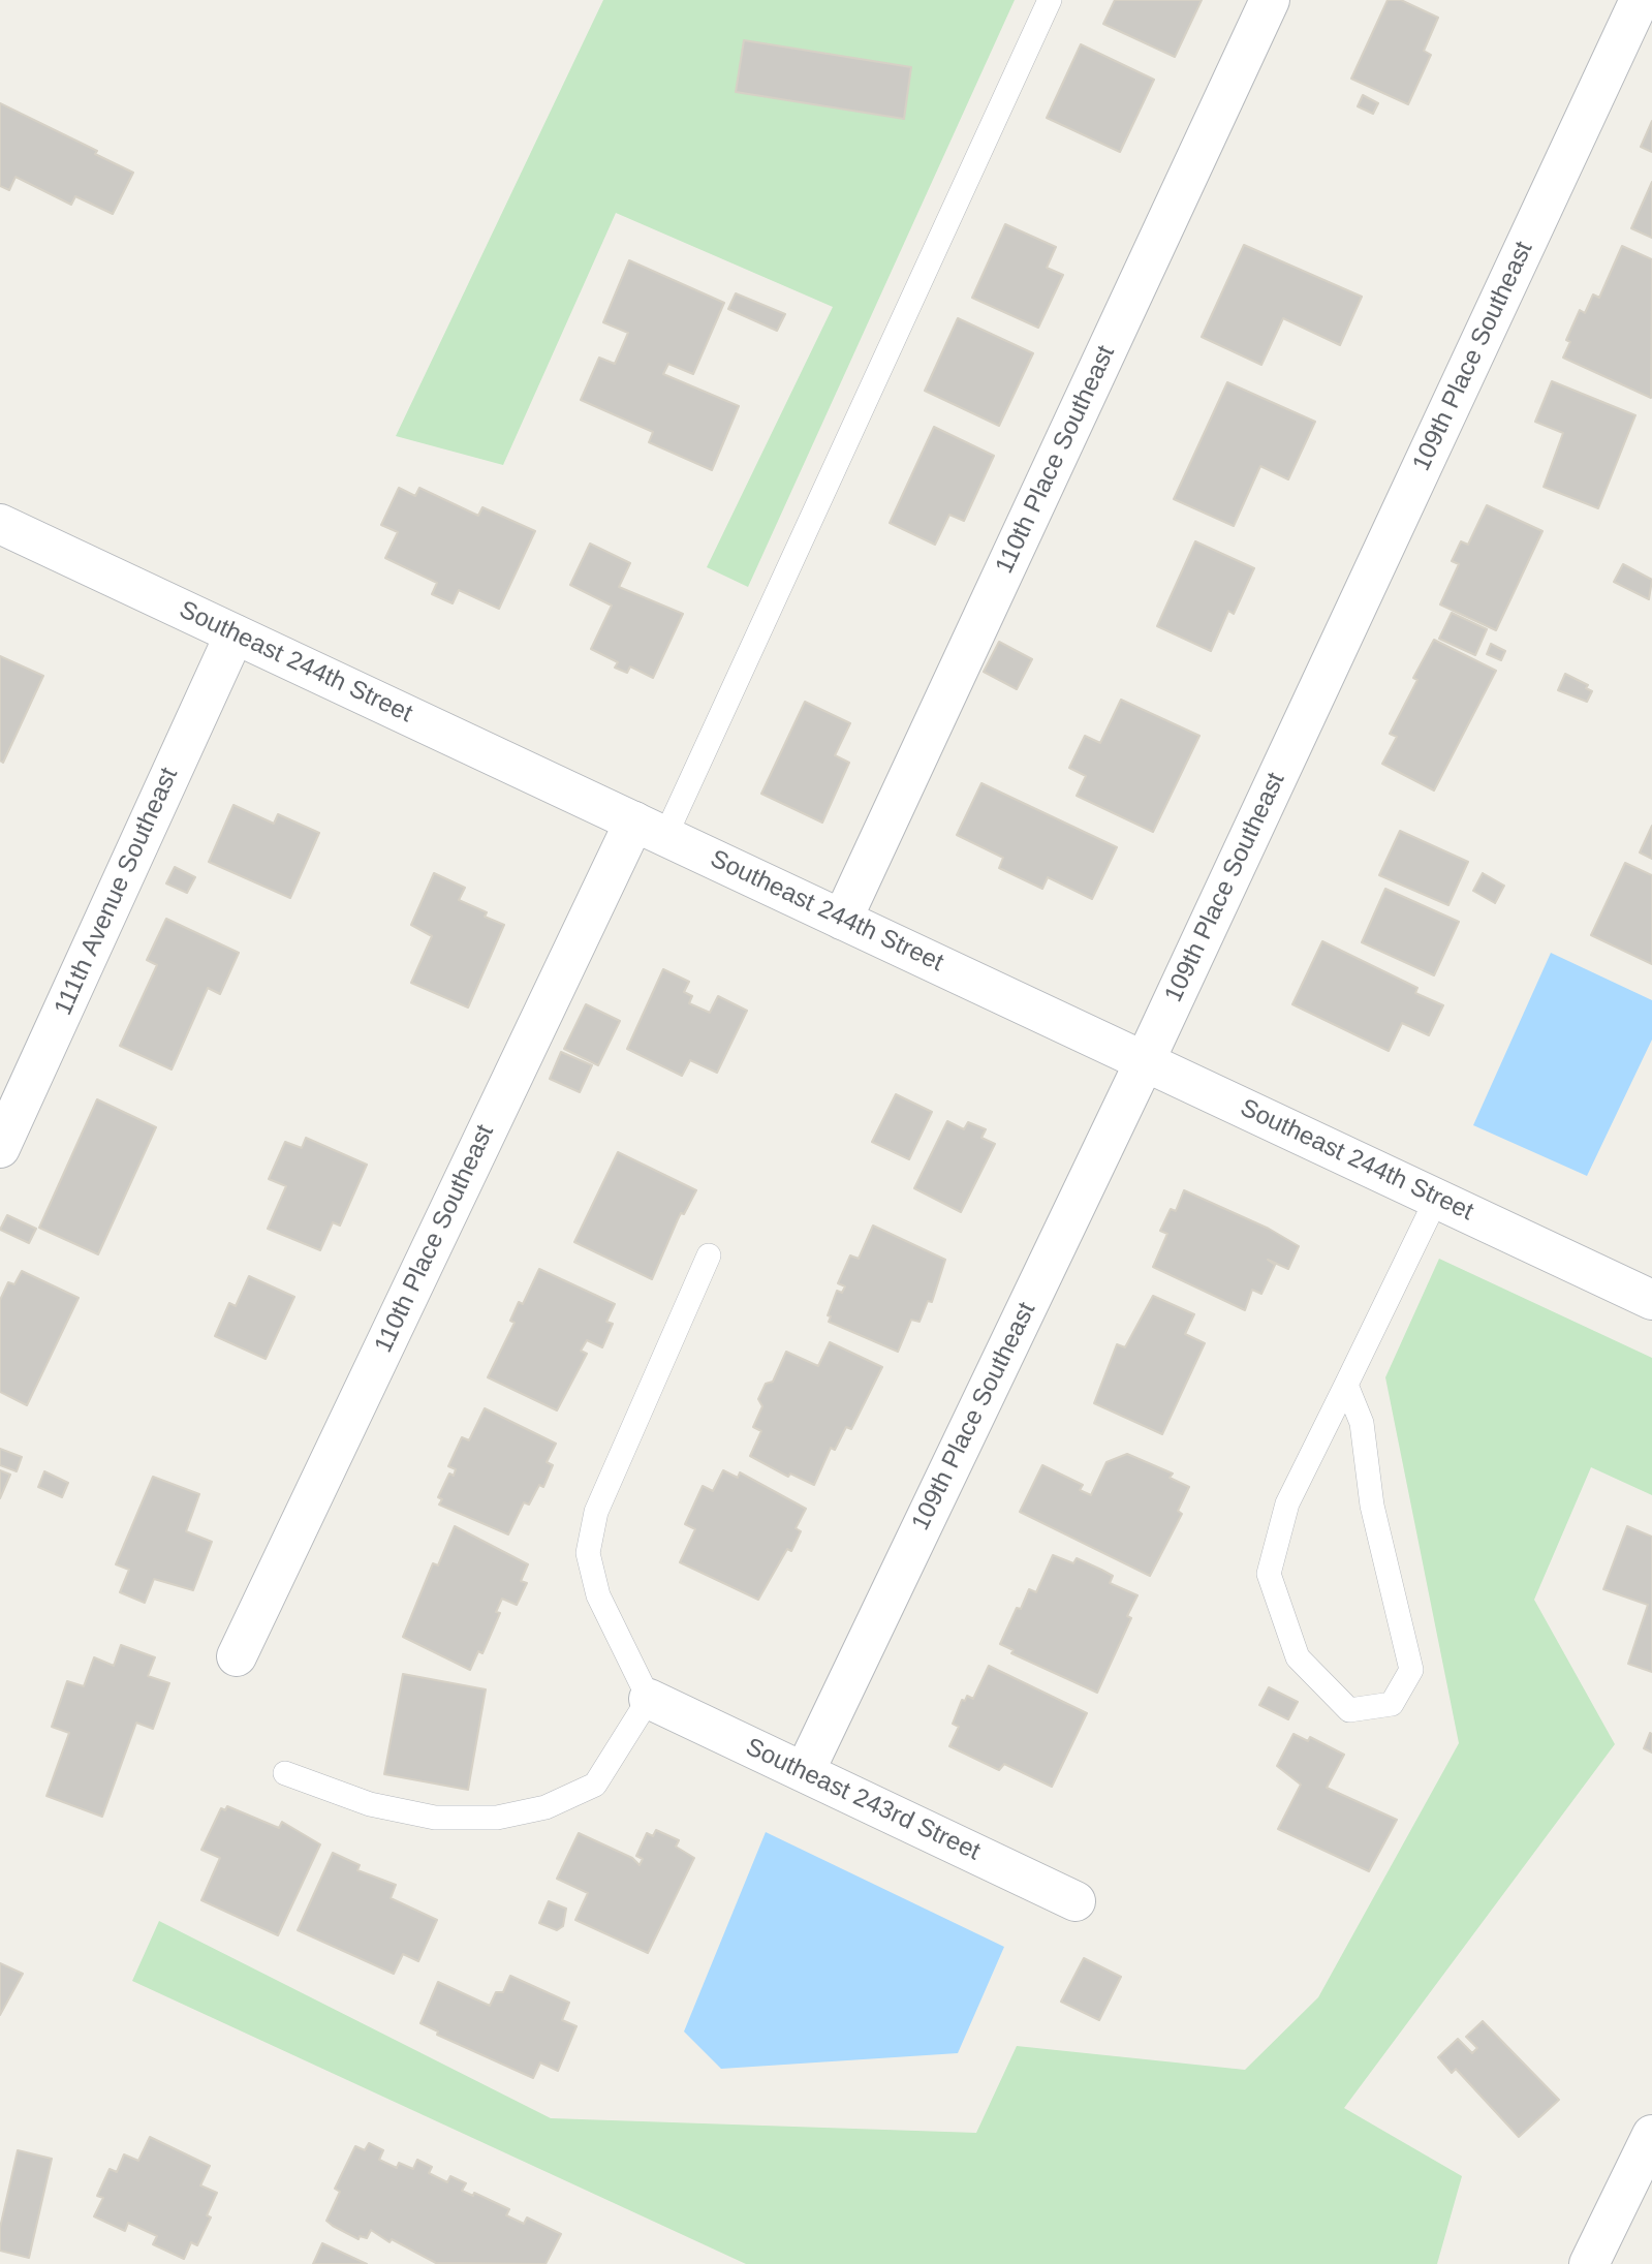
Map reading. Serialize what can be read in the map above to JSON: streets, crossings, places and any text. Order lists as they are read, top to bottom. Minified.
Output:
{"streets":{"street":["109th Place Southeast","110th Place Southeast","Southeast 244th Street","111th Avenue Southeast","Southeast 243rd Street"]},"crossings":[["109th Place Southeast","Southeast 244th Street"],["109th Place Southeast","Southeast 243rd Street"],["110th Place Southeast","Southeast 244th Street"],["Southeast 244th Street","111th Avenue Southeast"]]}
